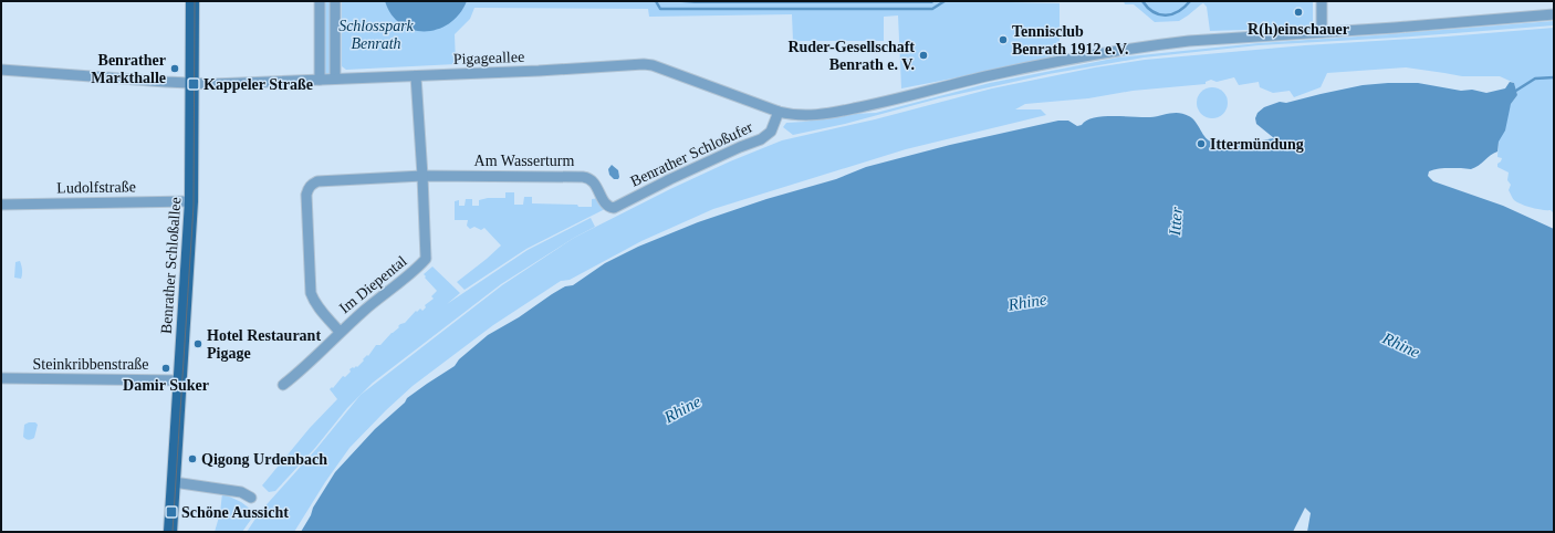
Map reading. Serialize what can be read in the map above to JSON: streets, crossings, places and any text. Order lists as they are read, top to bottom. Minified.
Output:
{"streets":{"main road":["Benrather Schloßallee"],"street":["Pigageallee","Benrather Schloßufer","Am Wasserturm","Ludolfstraße","Im Diepental","Steinkribbenstraße"]},"crossings":[["Pigageallee","Benrather Schloßufer"],["Pigageallee","Benrather Schloßallee"],["Pigageallee","Im Diepental"],["Benrather Schloßufer","Am Wasserturm"],["Am Wasserturm","Im Diepental"],["Ludolfstraße","Benrather Schloßallee"],["Benrather Schloßallee","Steinkribbenstraße"]],"water":["Itter","Rhine"],"parks":["Schlosspark Benrath"],"places":{"other":["R(h)einschauer","Tennisclub Benrath 1912 e.V.","Ruder-Gesellschaft Benrath e. V.","Benrather Markthalle","Ittermündung","Hotel Restaurant Pigage","Damir Suker","Qigong Urdenbach"],"transit":["Kappeler Straße","Schöne Aussicht"]}}
